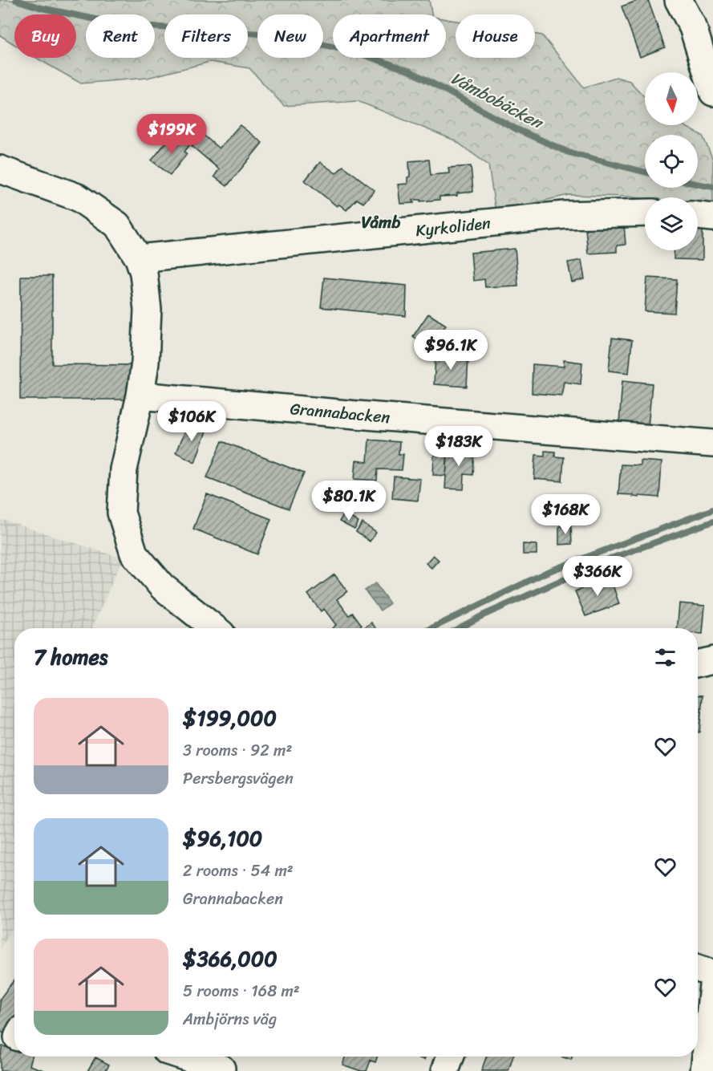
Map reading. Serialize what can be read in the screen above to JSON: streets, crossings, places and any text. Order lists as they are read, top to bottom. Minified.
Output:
{"streets":{"street":["Kyrkoliden","Grannabacken"]},"districts":["Våmb"],"water":["Våmbobäcken"],"north":"bottom","page":{"chip":["Buy","Rent","Filters","New","Apartment","House"],"price":["$199K","$96.1K","$106K","$183K","$80.1K","$168K","$366K"],"heading":"7 homes","list":[{"name":"$199,000","note":"3 rooms · 92 m² · Persbergsvägen"},{"name":"$96,100","note":"2 rooms · 54 m² · Grannabacken"},{"name":"$366,000","note":"5 rooms · 168 m² · Ambjörns väg"}]}}
